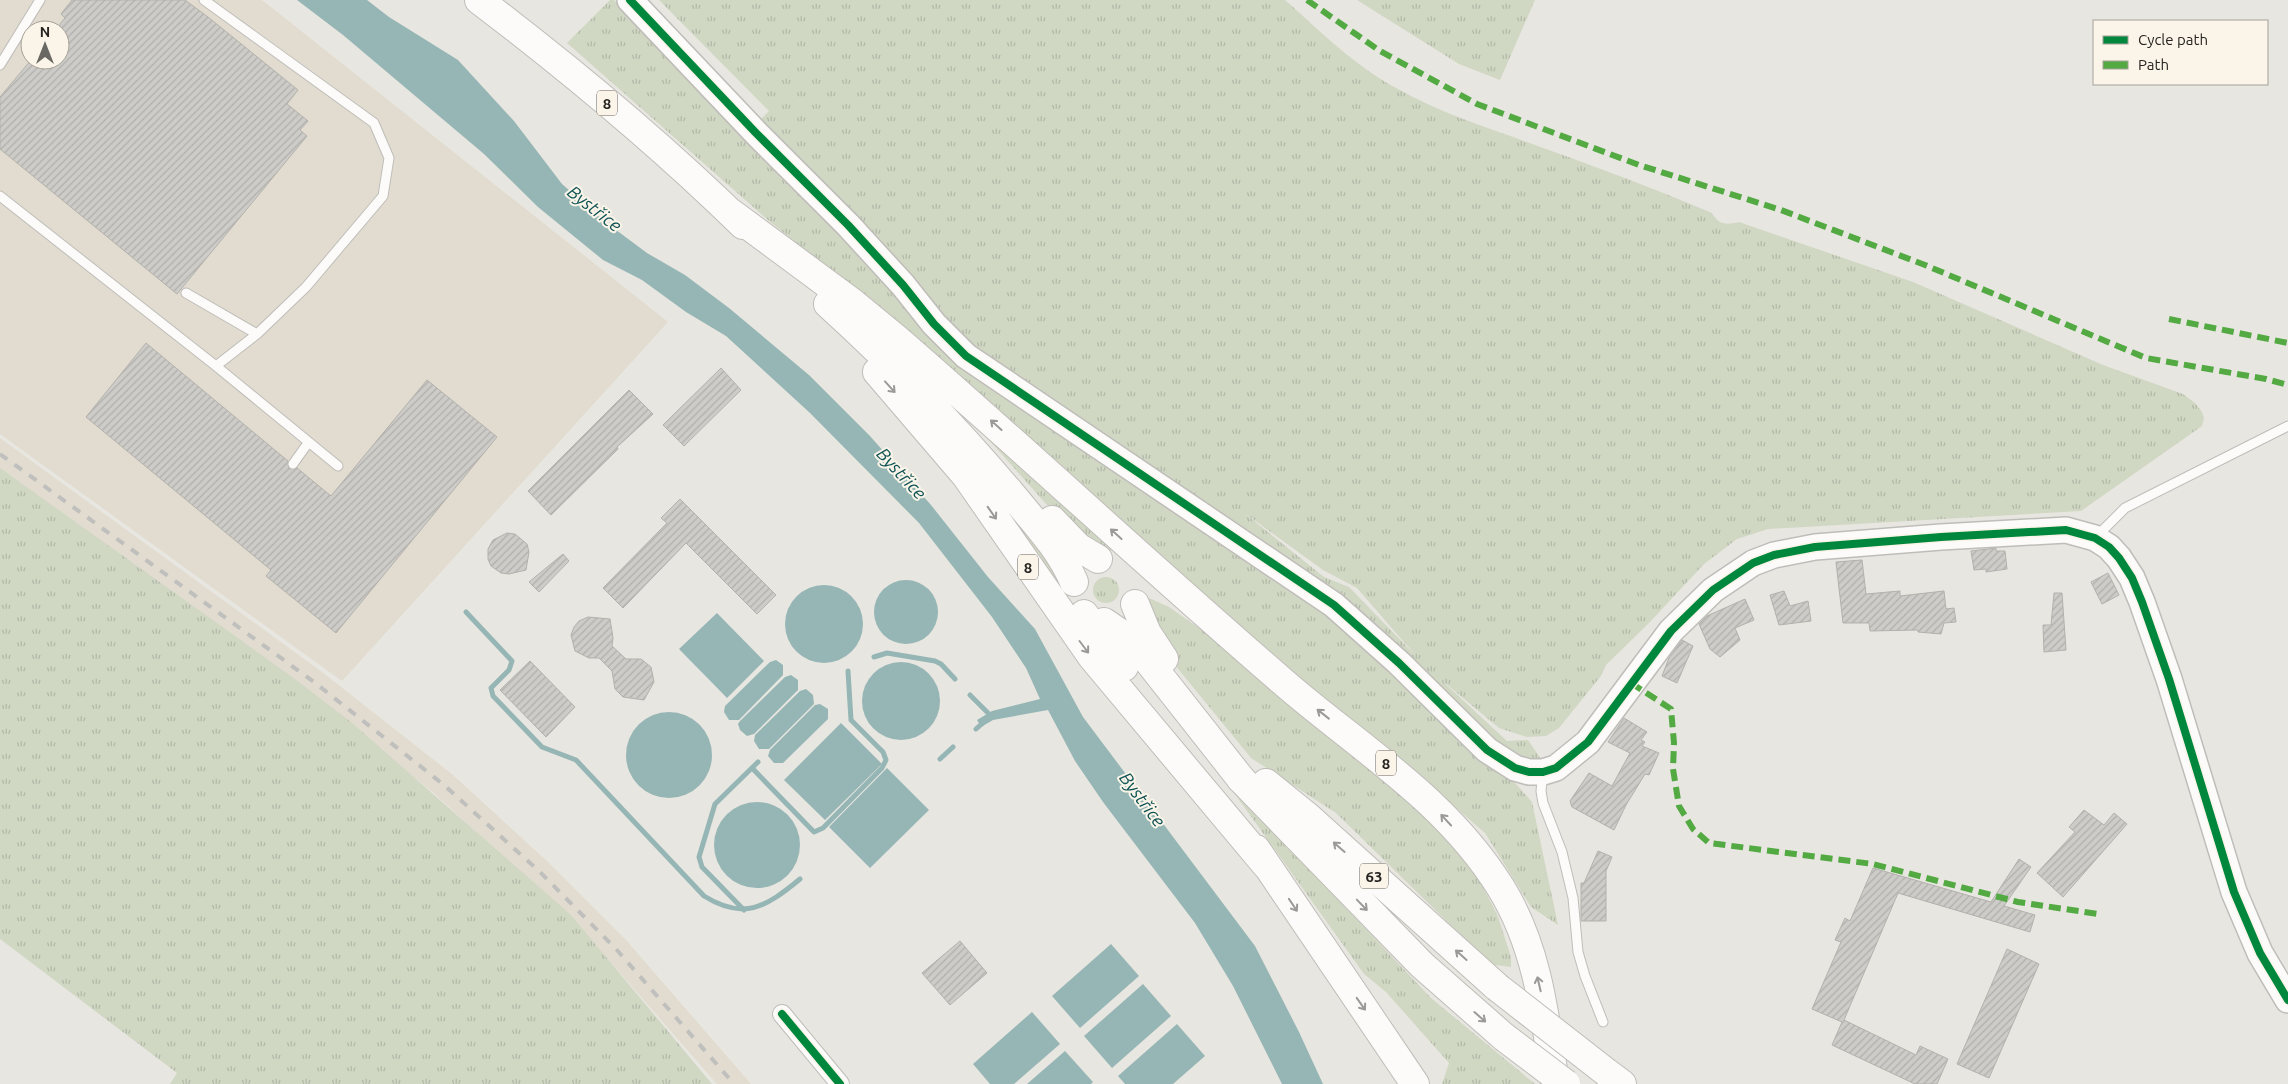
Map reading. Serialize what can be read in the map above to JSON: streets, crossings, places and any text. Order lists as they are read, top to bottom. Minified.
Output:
{"streets":{"main road":["8","63"]},"water":["Bystřice"],"legend":["Cycle path","Path"],"north":"top"}
